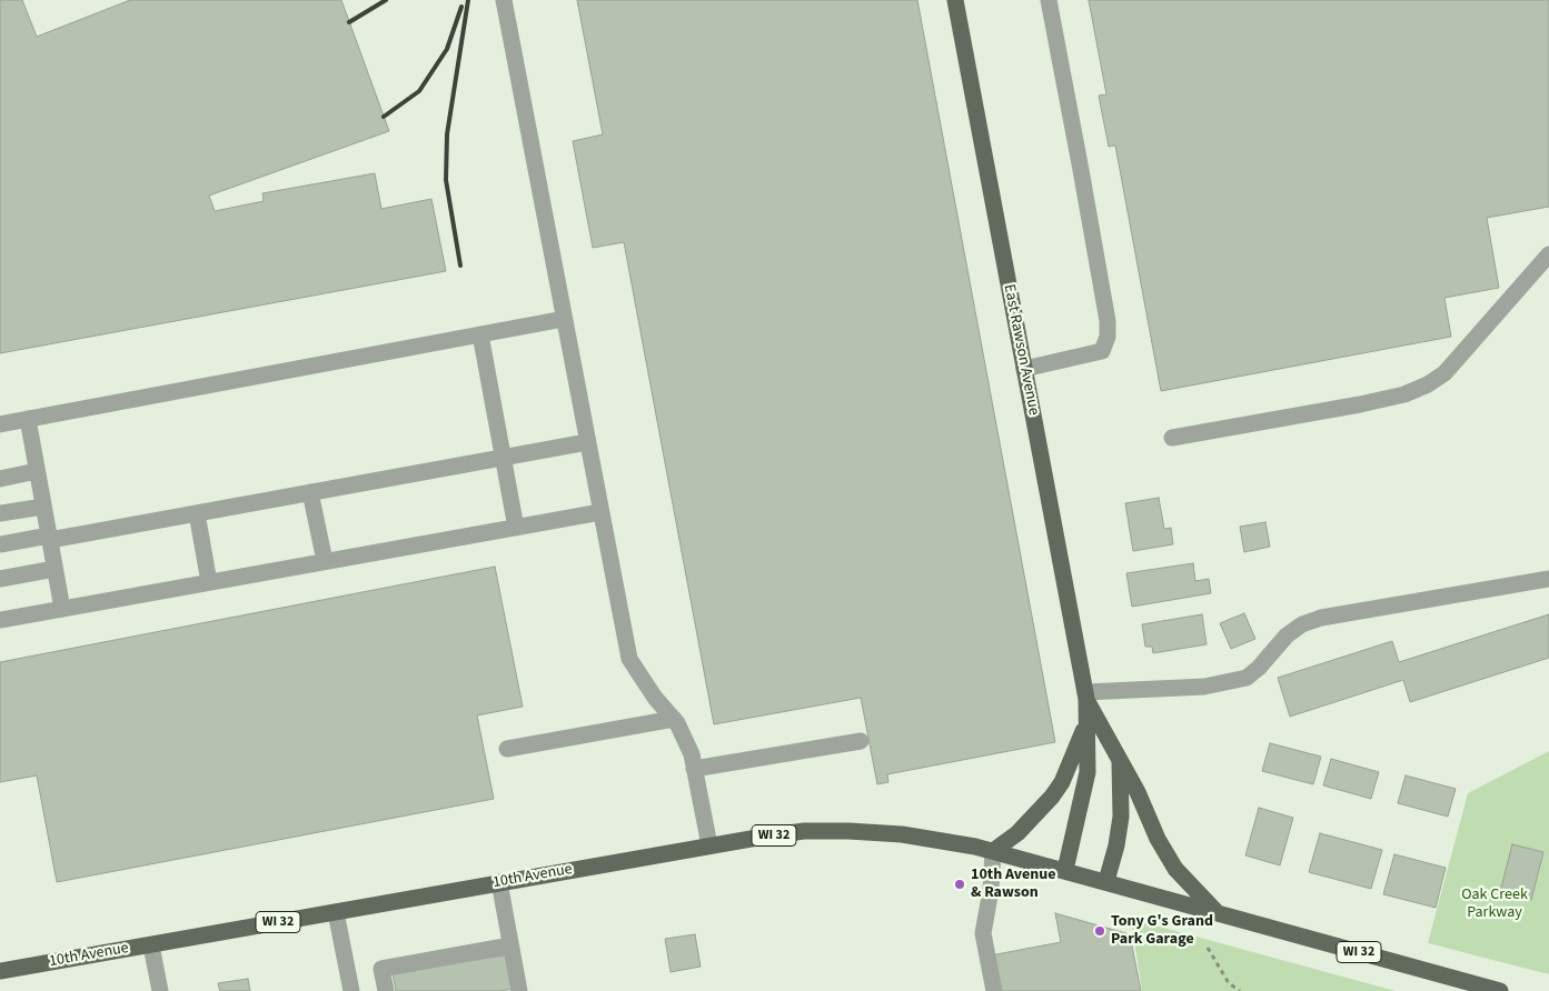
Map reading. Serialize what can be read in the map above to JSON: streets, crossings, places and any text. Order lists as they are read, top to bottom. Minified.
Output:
{"streets":{"main road":["East Rawson Avenue","WI 32","10th Avenue"]},"crossings":[["East Rawson Avenue","WI 32"],["East Rawson Avenue","10th Avenue"],["WI 32","10th Avenue"]],"parks":["Oak Creek Parkway"],"places":["10th Avenue & Rawson","Tony G's Grand Park Garage"]}
